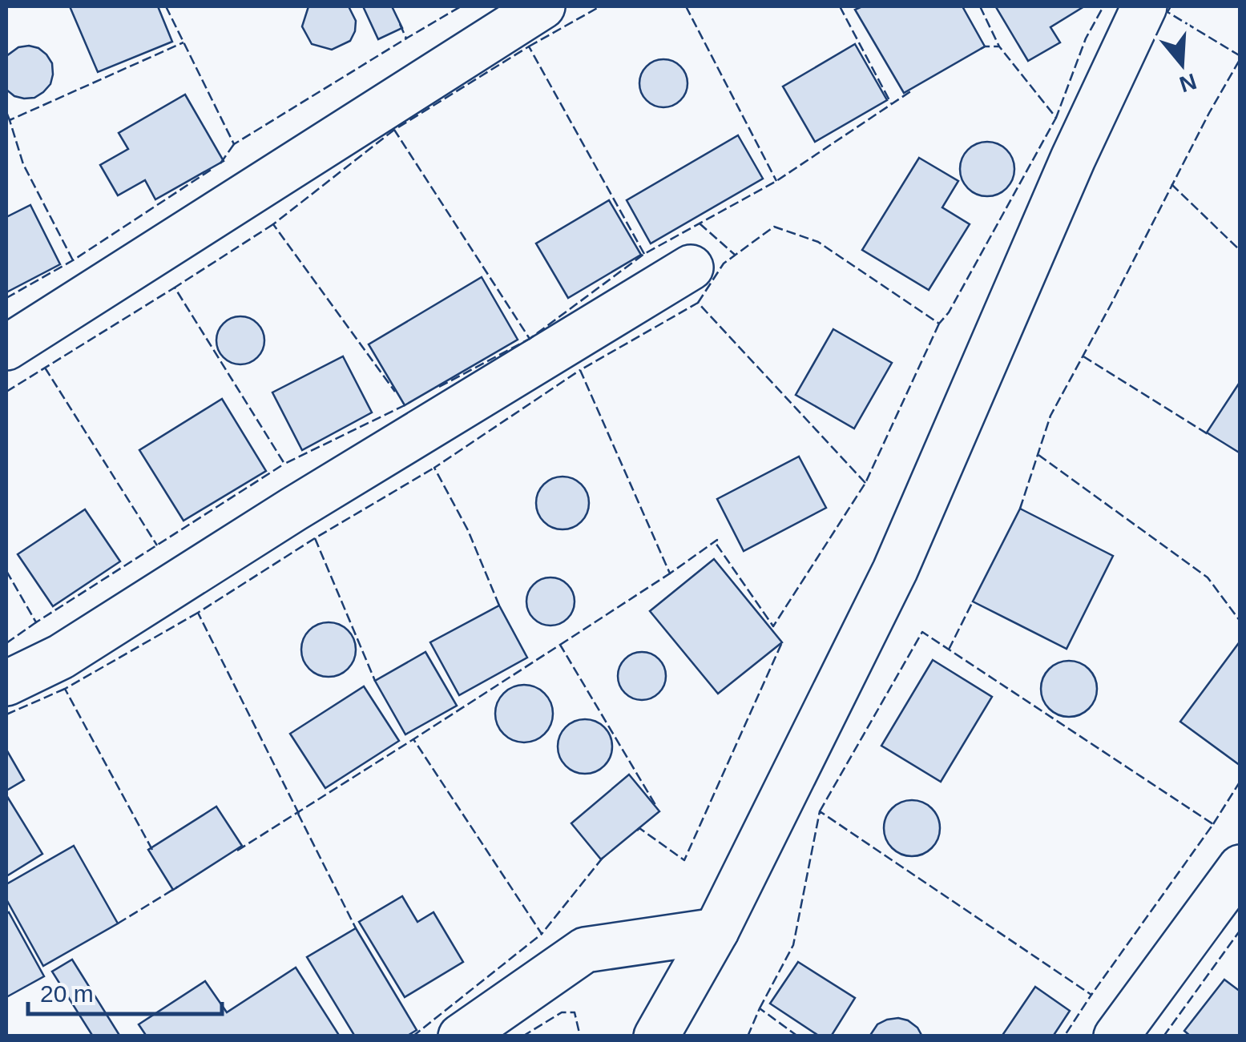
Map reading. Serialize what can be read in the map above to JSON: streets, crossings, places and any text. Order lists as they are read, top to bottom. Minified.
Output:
{"scale_bar":"20 m","north":"bottom"}
